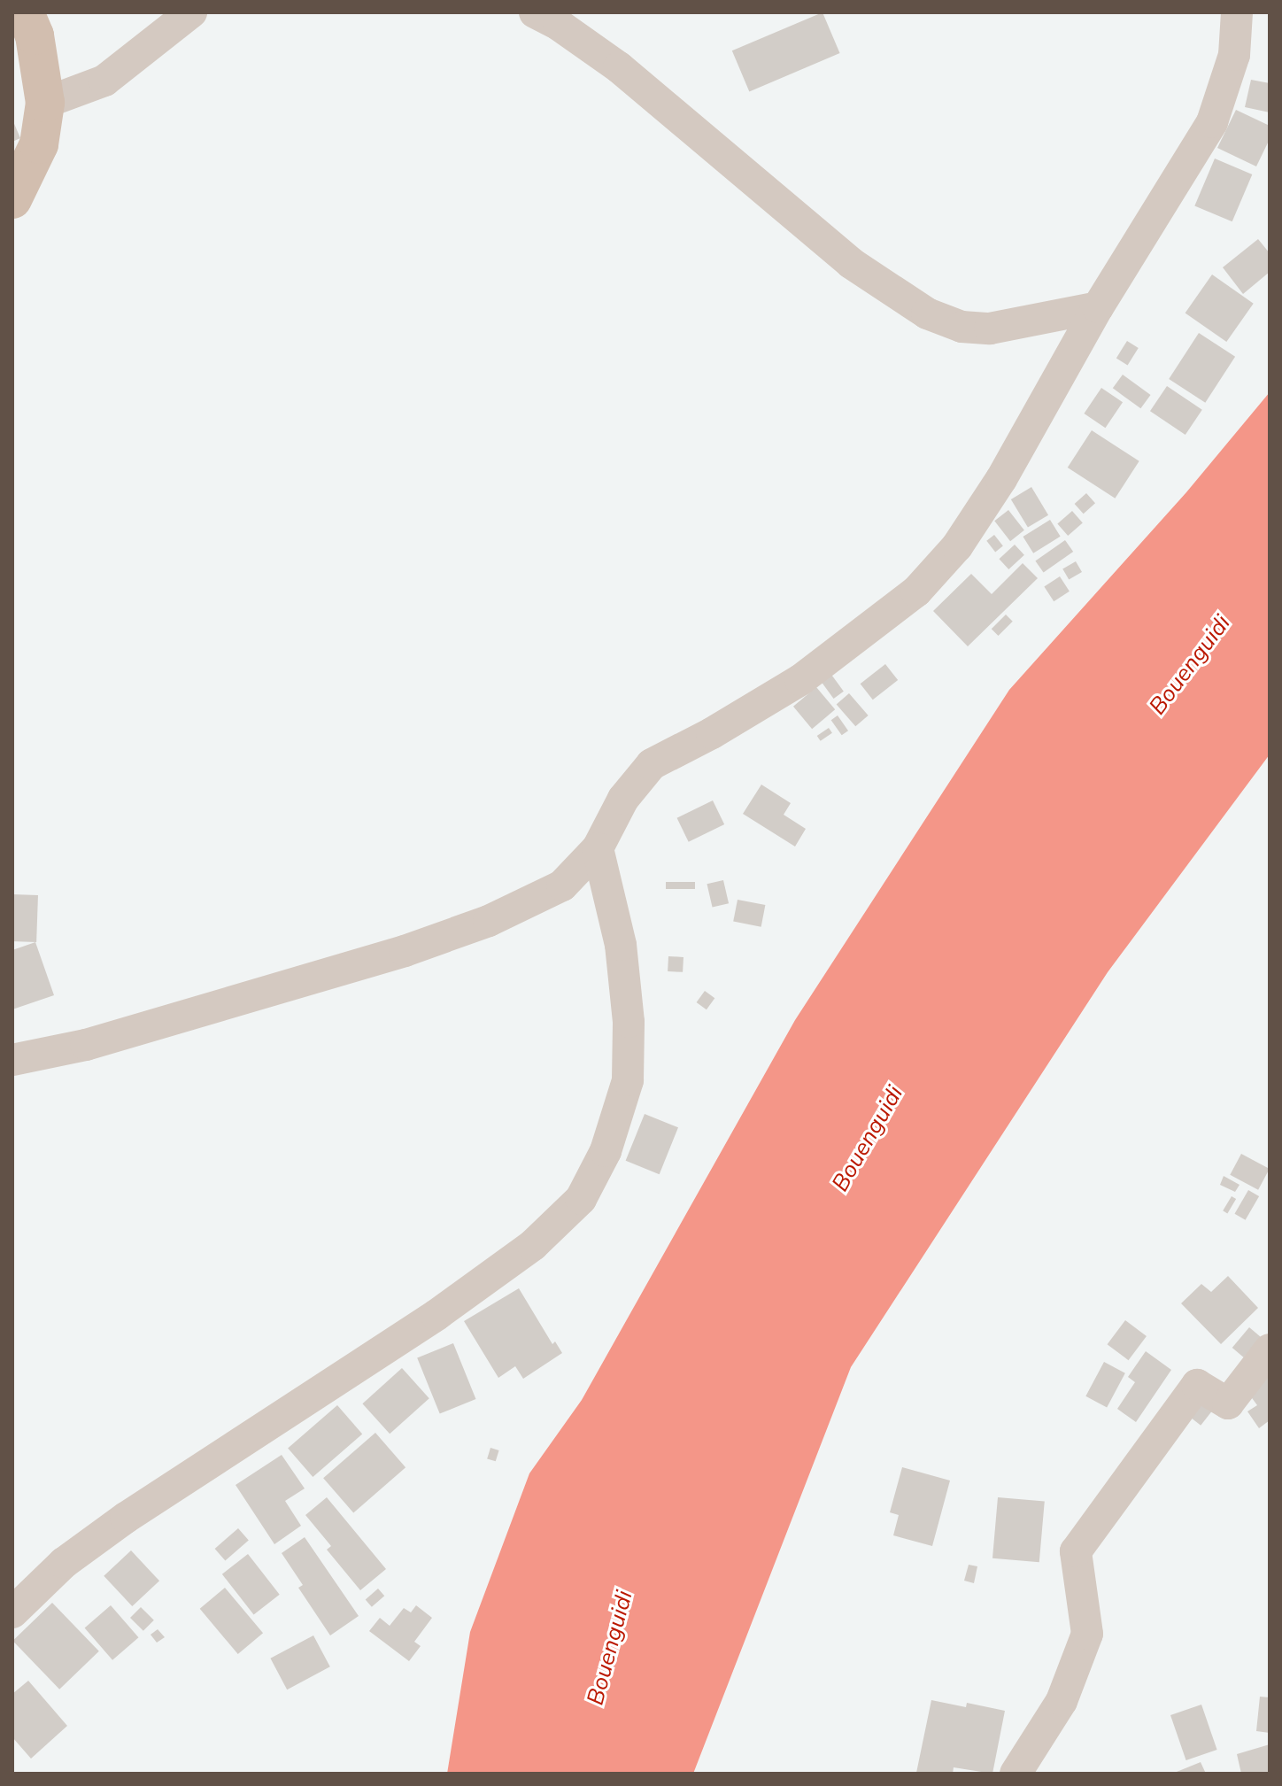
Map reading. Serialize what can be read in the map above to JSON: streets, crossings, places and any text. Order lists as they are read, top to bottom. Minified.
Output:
{"water":["Bouenguidi"]}
